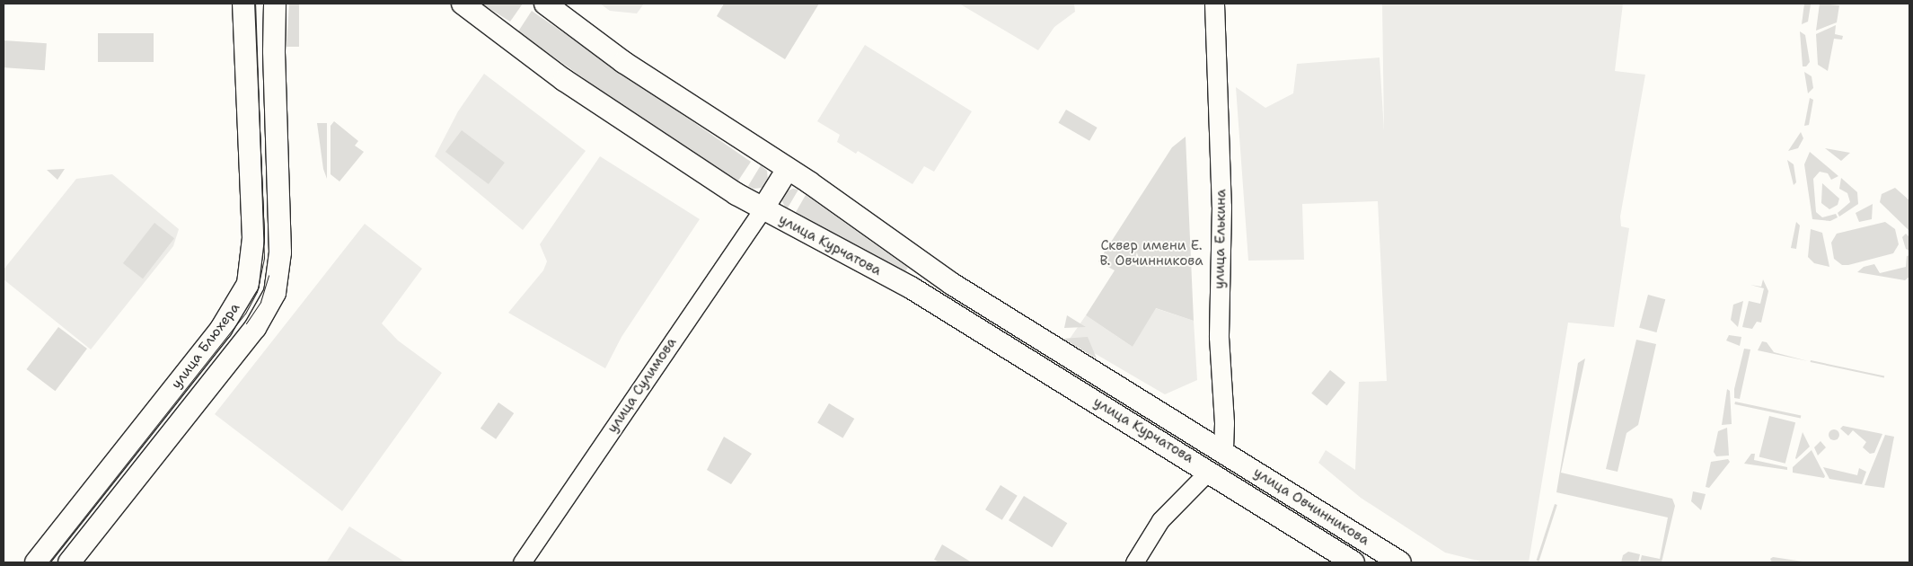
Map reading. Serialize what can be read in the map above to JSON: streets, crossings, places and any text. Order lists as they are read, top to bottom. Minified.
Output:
{"streets":{"main road":["улица Елькина","улица Курчатова","улица Блюхера","улица Овчинникова"],"street":["улица Сулимова"]},"crossings":[["улица Елькина","улица Курчатова"],["улица Елькина","улица Овчинникова"],["улица Курчатова","улица Сулимова"],["улица Курчатова","улица Овчинникова"]],"parks":["Сквер имени Е. В. Овчинникова"]}
